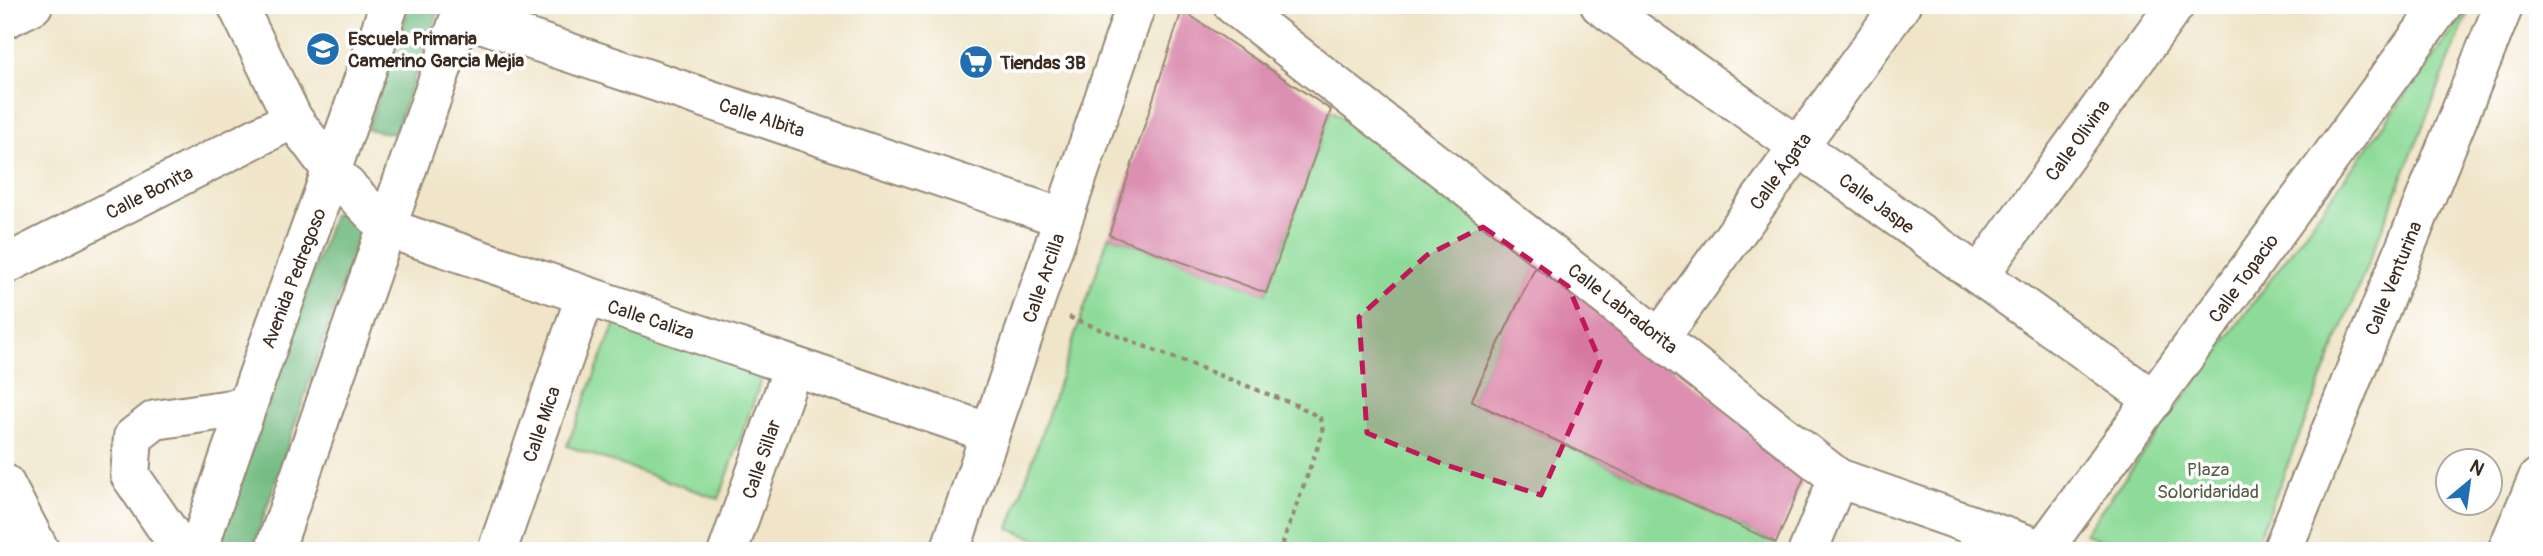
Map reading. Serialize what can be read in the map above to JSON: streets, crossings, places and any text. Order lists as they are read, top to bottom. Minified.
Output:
{"streets":{"street":["Calle Albita","Calle Olivina","Calle Ágata","Calle Bonita","Calle Jaspe","Avenida Pedregoso","Calle Arcilla","Calle Topacio","Calle Venturina","Calle Labradorita","Calle Caliza","Calle Mica","Calle Sillar"]},"crossings":[["Calle Albita","Calle Arcilla"],["Calle Olivina","Calle Jaspe"],["Calle Ágata","Calle Jaspe"],["Calle Ágata","Calle Labradorita"],["Calle Bonita","Calle Caliza"],["Calle Jaspe","Calle Topacio"],["Avenida Pedregoso","Calle Caliza"],["Calle Arcilla","Calle Caliza"],["Calle Topacio","Calle Labradorita"],["Calle Caliza","Calle Mica"],["Calle Caliza","Calle Sillar"]],"parks":["Plaza Soloridaridad"],"places":{"school or university":["Escuela Primaria Camerino Garcia Mejia"],"supermarket":["Tiendas 3B"]},"north":"top right"}
